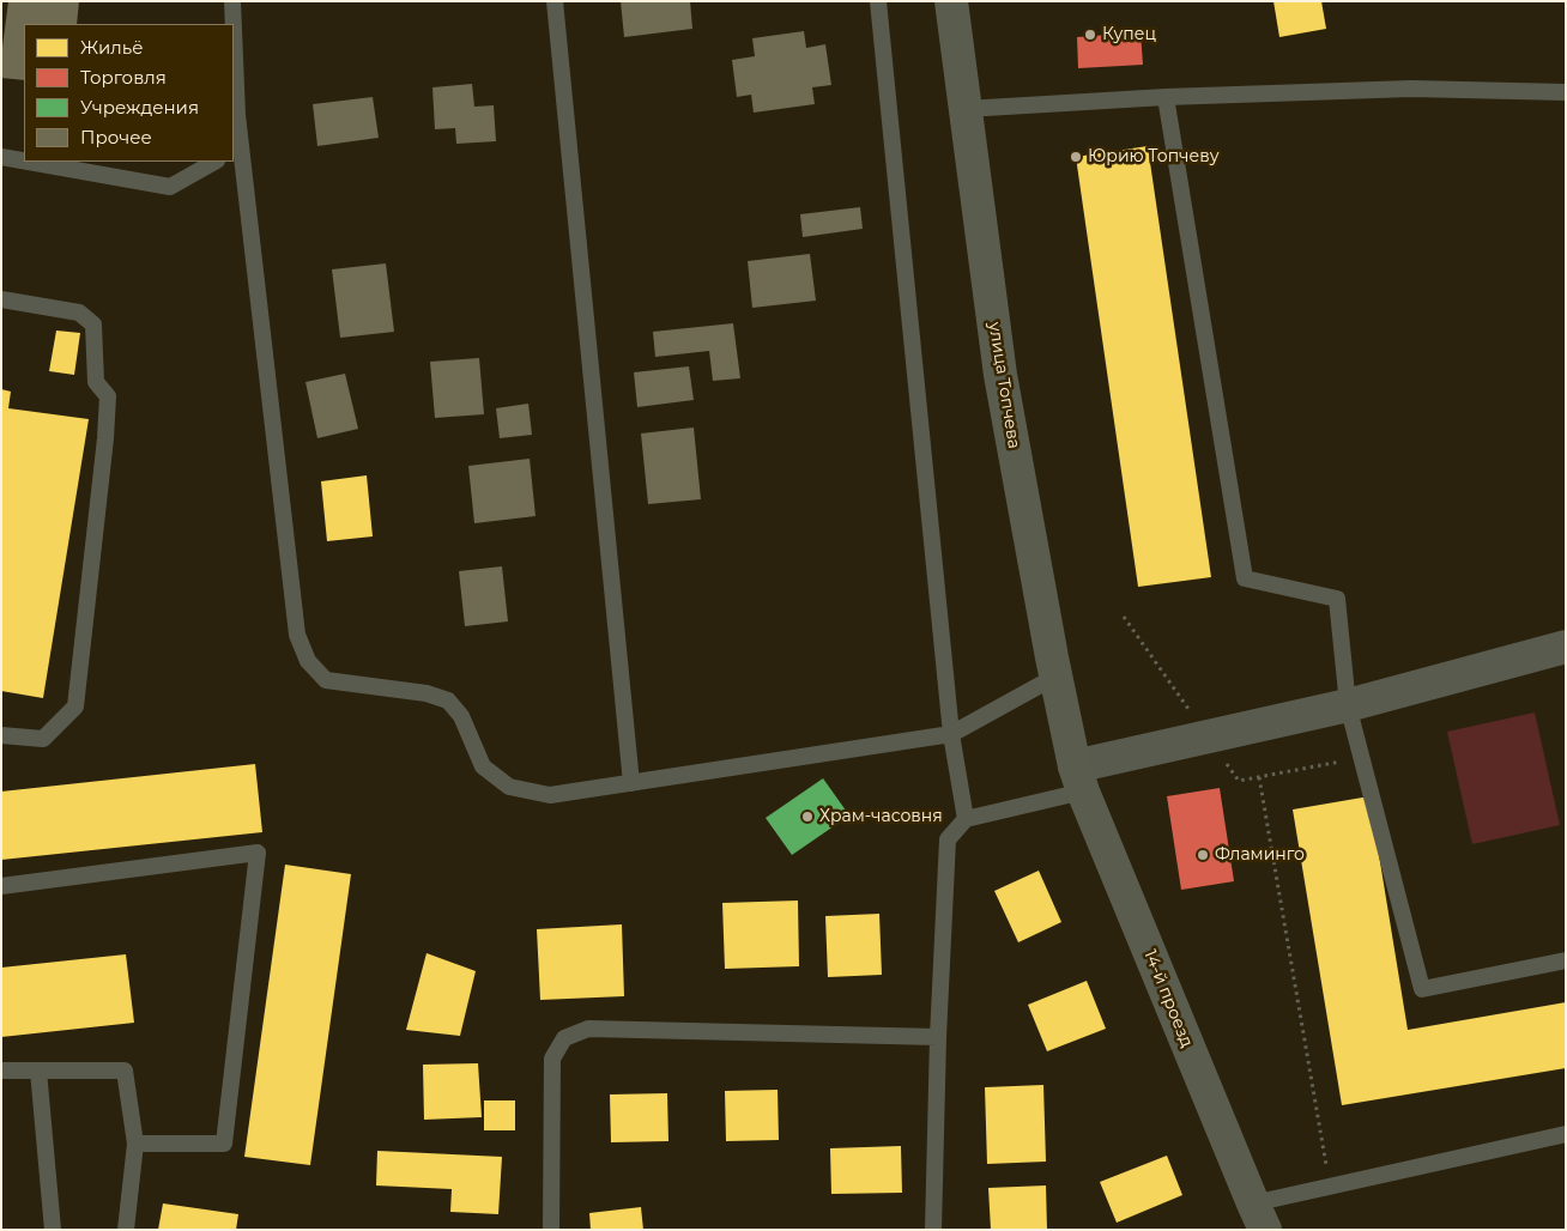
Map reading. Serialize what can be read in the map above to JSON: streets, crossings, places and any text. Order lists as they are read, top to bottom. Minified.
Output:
{"streets":{"street":["улица Топчева","14-й проезд"]},"crossings":[["улица Топчева","14-й проезд"]],"places":["Купец","Юрию Топчеву","Храм-часовня","Фламинго"],"legend":["Жильё","Торговля","Учреждения","Прочее"]}
